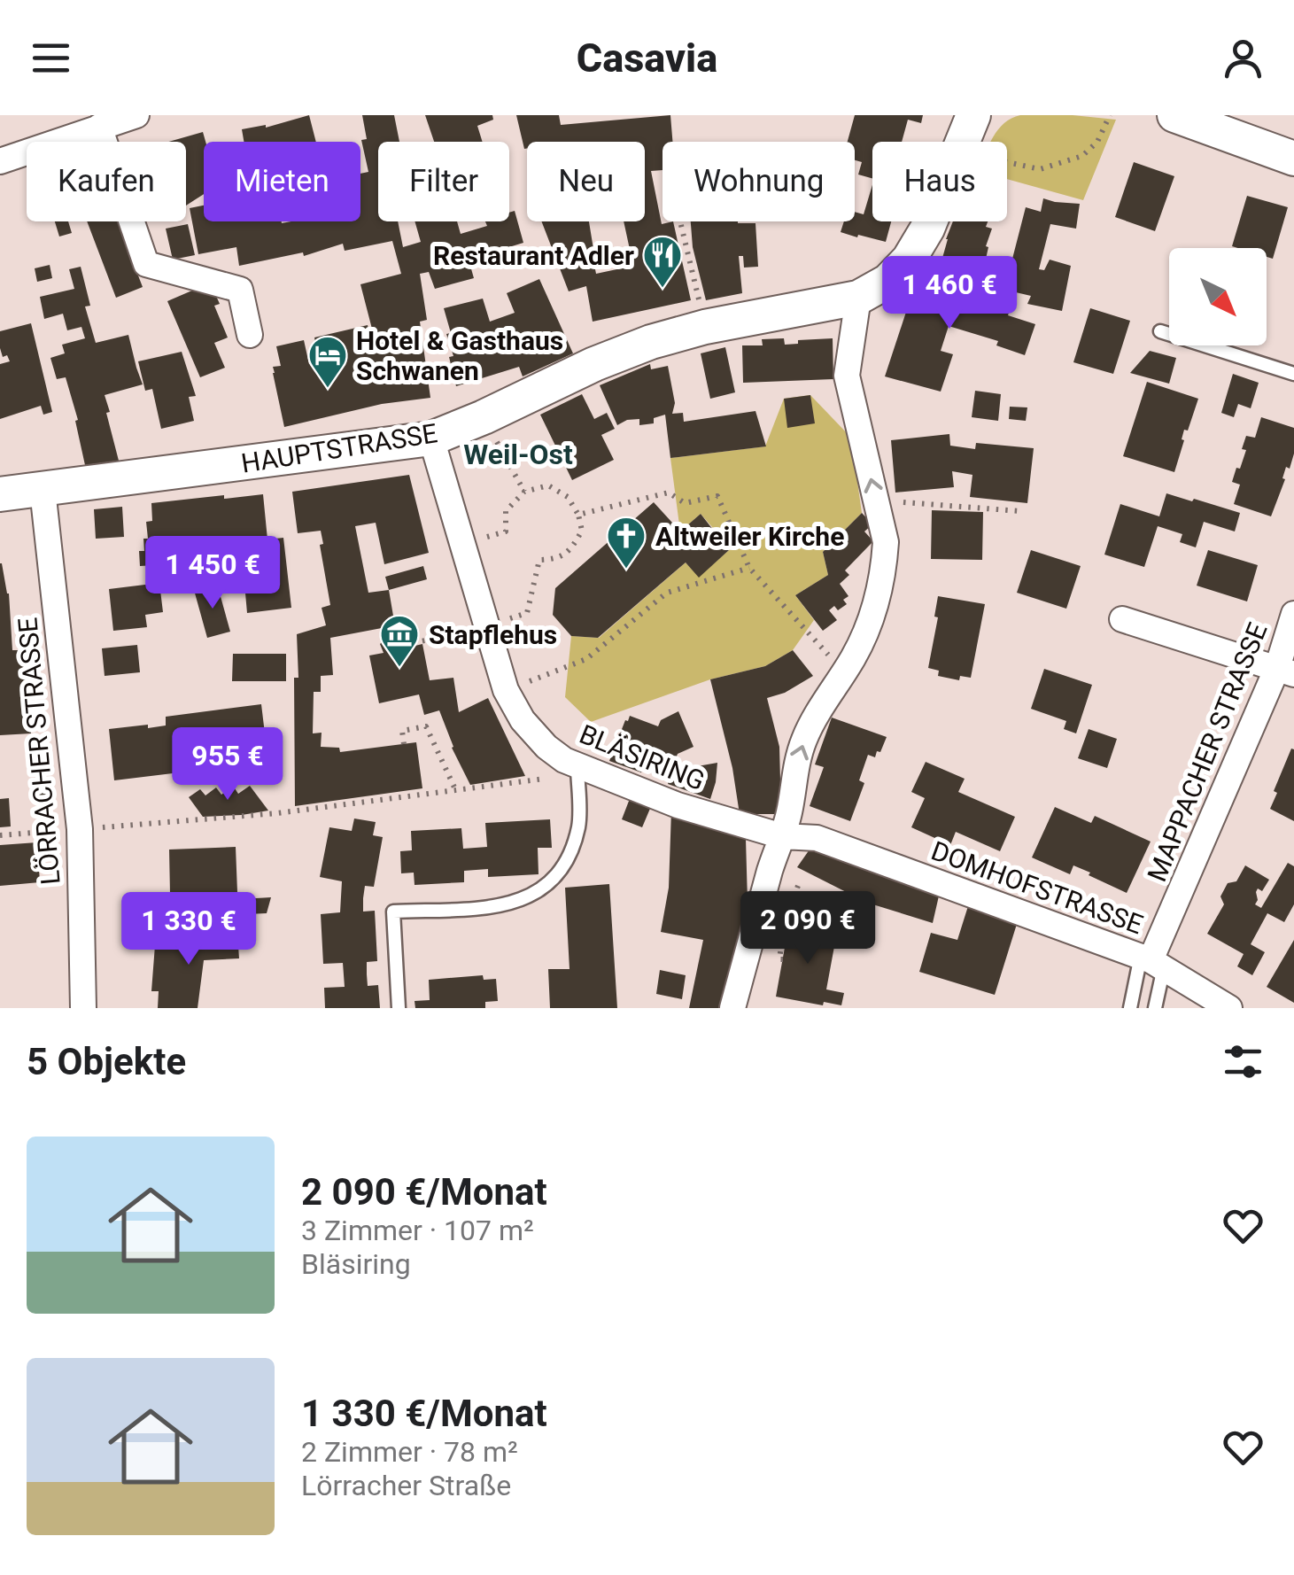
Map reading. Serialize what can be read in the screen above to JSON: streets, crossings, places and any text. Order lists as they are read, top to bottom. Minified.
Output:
{"streets":{"street":["HAUPTSTRASSE","LÖRRACHER STRASSE","MAPPACHER STRASSE","BLÄSIRING","DOMHOFSTRASSE"]},"crossings":[["HAUPTSTRASSE","LÖRRACHER STRASSE"],["HAUPTSTRASSE","BLÄSIRING"],["MAPPACHER STRASSE","DOMHOFSTRASSE"],["BLÄSIRING","DOMHOFSTRASSE"]],"districts":["Weil-Ost"],"places":{"restaurant":["Restaurant Adler"],"hotel":["Hotel & Gasthaus Schwanen"],"church":["Altweiler Kirche"],"museum":["Stapflehus"]},"north":"bottom right","page":{"header":"Casavia","chip":["Kaufen","Mieten","Filter","Neu","Wohnung","Haus"],"price":["1 460 €","1 450 €","955 €","2 090 €","1 330 €"],"heading":"5 Objekte","list":[{"name":"2 090 €/Monat","note":"3 Zimmer · 107 m² · Bläsiring"},{"name":"1 330 €/Monat","note":"2 Zimmer · 78 m² · Lörracher Straße"}]}}
